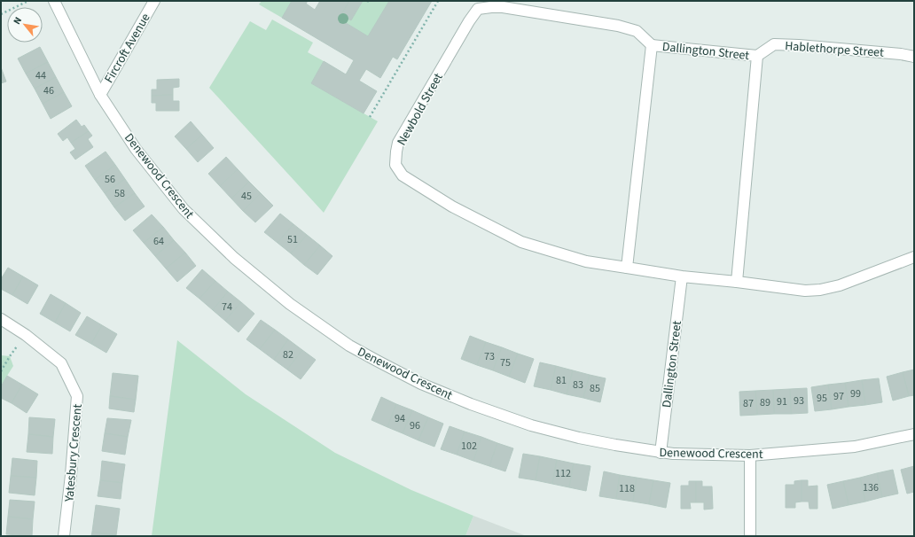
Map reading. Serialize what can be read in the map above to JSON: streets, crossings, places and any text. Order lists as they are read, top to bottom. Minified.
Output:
{"streets":{"street":["Fircroft Avenue","Hablethorpe Street","Dallington Street","Newbold Street","Denewood Crescent","Yatesbury Crescent"]},"crossings":[["Fircroft Avenue","Denewood Crescent"],["Hablethorpe Street","Dallington Street"],["Dallington Street","Newbold Street"],["Dallington Street","Denewood Crescent"]],"house_numbers":["44","46","56","58","45","51","64","74","82","73","75","81","83","85","99","97","95","93","91","89","87","94","96","102","112","136","118"],"north":"top left"}
